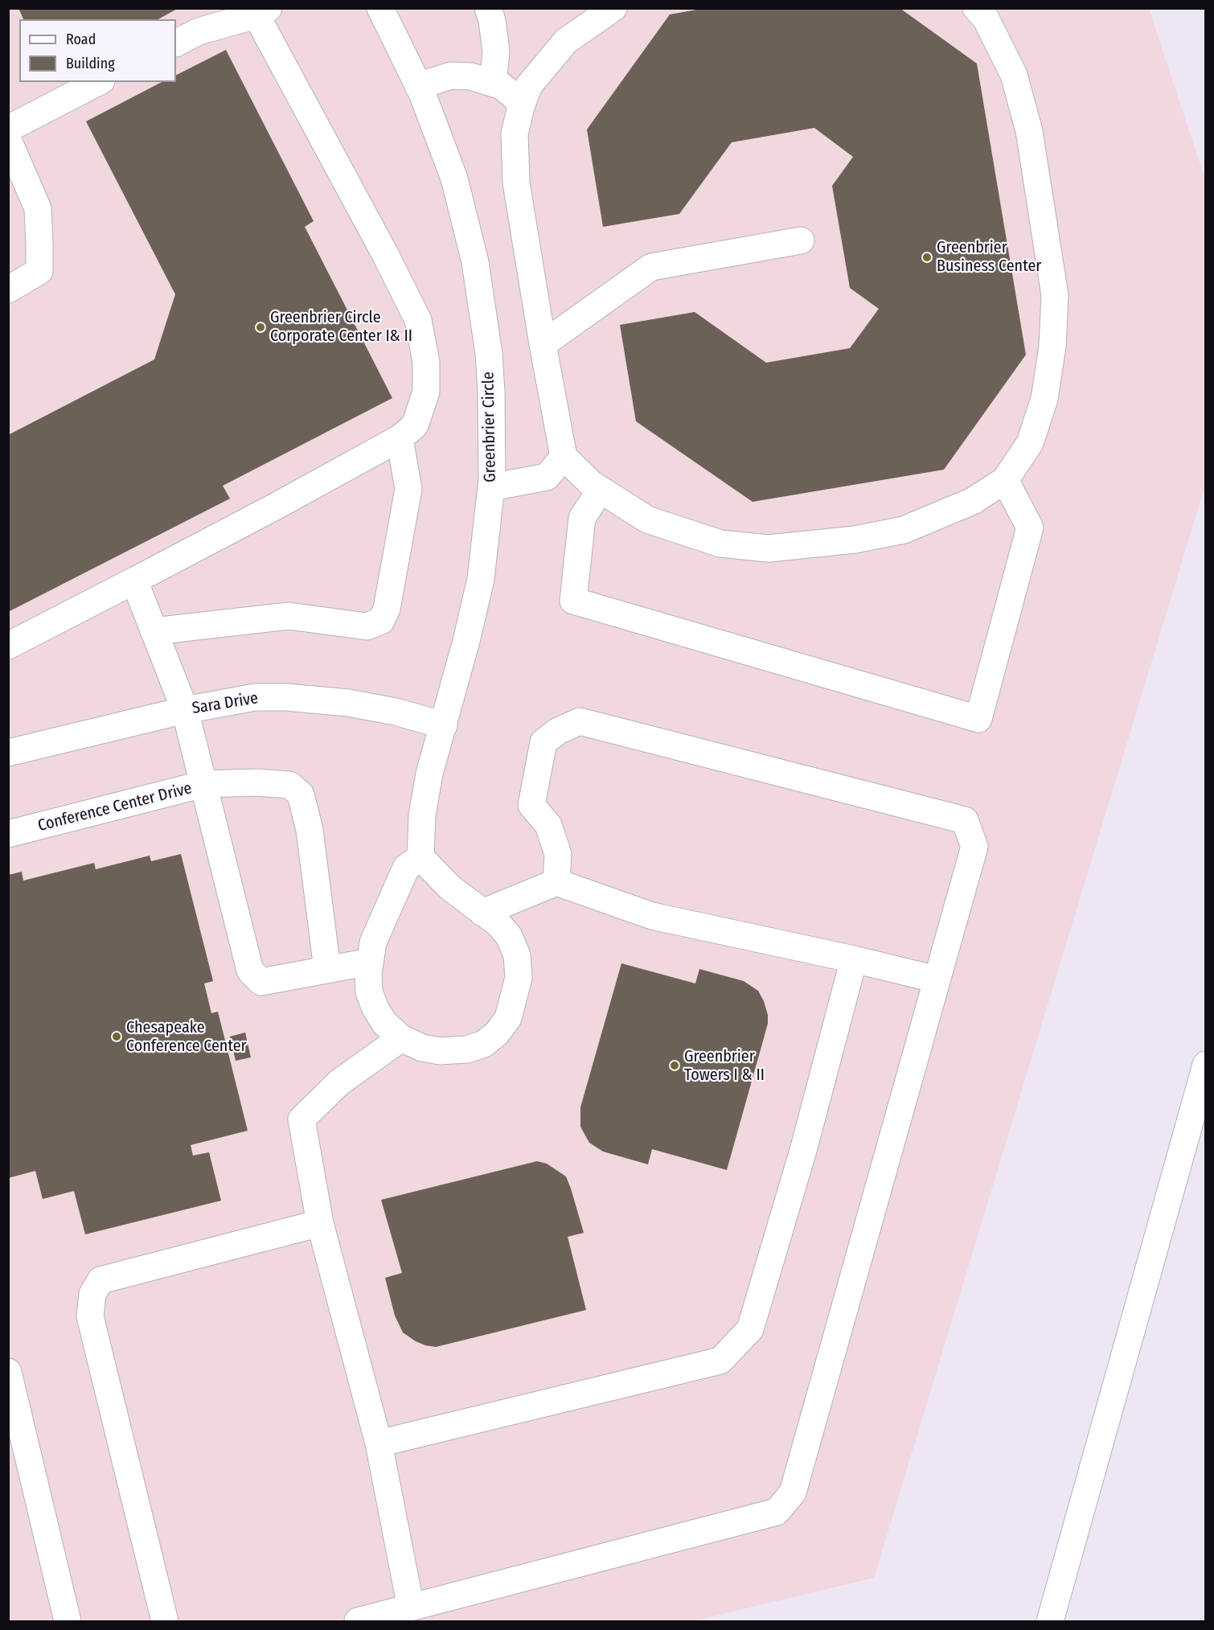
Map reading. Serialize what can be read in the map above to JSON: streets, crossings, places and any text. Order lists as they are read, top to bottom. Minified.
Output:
{"streets":{"main road":["Greenbrier Circle","Sara Drive","Conference Center Drive"]},"crossings":[["Greenbrier Circle","Sara Drive"],["Sara Drive","Conference Center Drive"]],"places":["Greenbrier Business Center","Greenbrier Circle Corporate Center I& II","Chesapeake Conference Center","Greenbrier Towers I & II"],"legend":["Road","Building"]}
